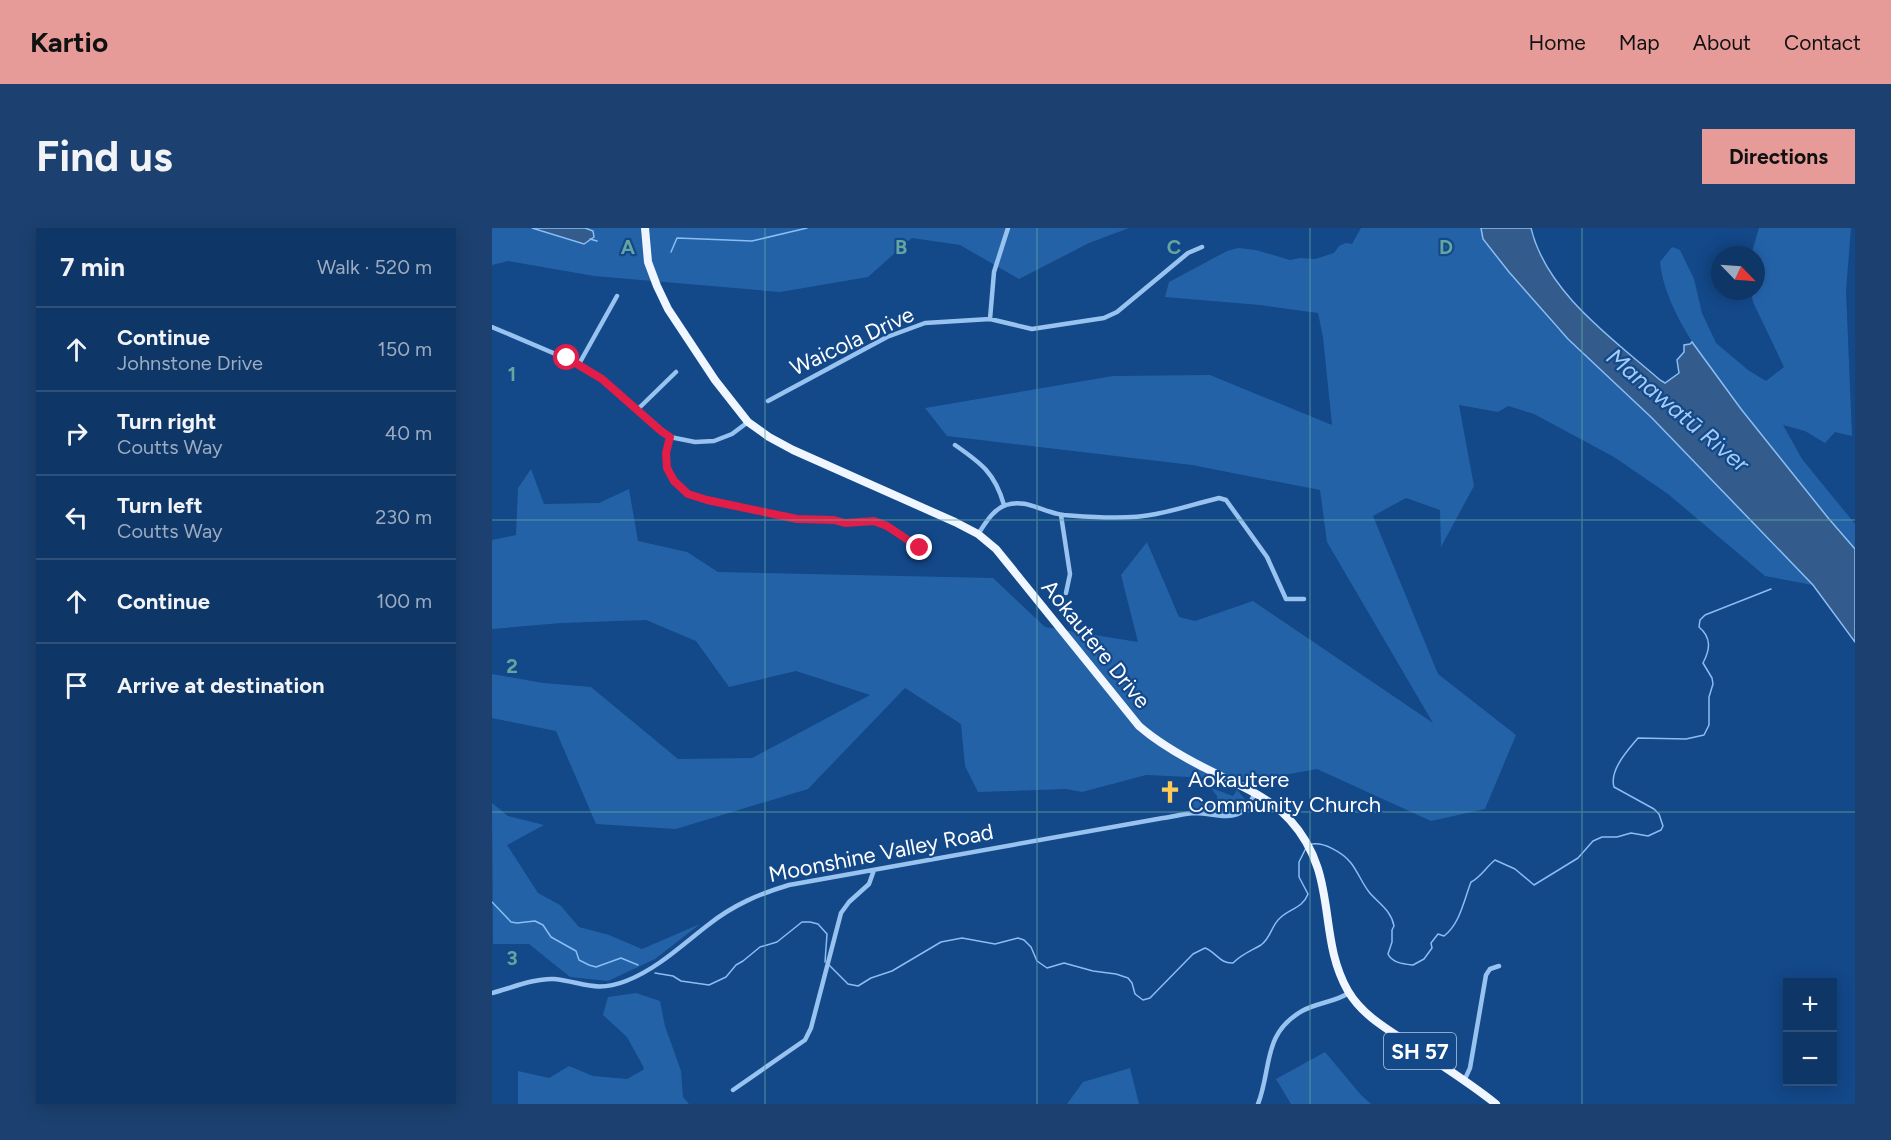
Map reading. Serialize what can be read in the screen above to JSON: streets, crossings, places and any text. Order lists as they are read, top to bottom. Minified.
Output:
{"streets":{"highway":["Aokautere Drive","SH 57"],"street":["Waicola Drive","Moonshine Valley Road"]},"crossings":[["Aokautere Drive","Moonshine Valley Road"]],"water":["Manawatū River"],"places":{"church":["Aokautere Community Church"]},"north":"bottom right","page":{"header":"Kartio","nav":["Home","Map","About","Contact"],"buttons":"Directions","title":"Find us","heading":["7 min","Walk · 520 m"],"list":[["Continue","Johnstone Drive","150 m"],["Turn right","Coutts Way","40 m"],["Turn left","Coutts Way","230 m"],["Continue","100 m"],"Arrive at destination"],"map_buttons":["+","−"]},"grid":{"columns":["A","B","C","D"],"rows":["1","2","3"]}}
